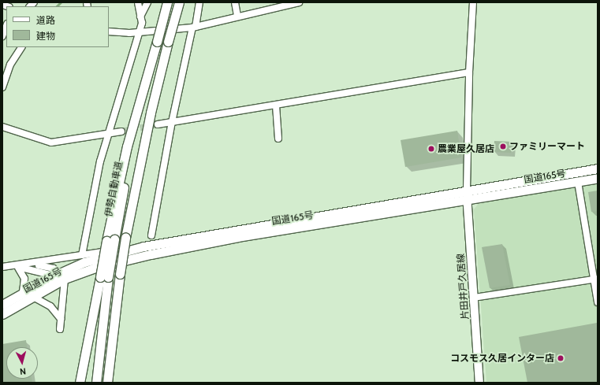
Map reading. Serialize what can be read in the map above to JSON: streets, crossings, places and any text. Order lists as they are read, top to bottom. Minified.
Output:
{"streets":{"highway":["国道165号","伊勢自動車道"],"main road":["片田井戸久居線"]},"crossings":[["国道165号","片田井戸久居線"]],"places":["ファミリーマート","農業屋久居店","コスモス久居インター店"],"legend":["道路","建物"],"north":"bottom"}
